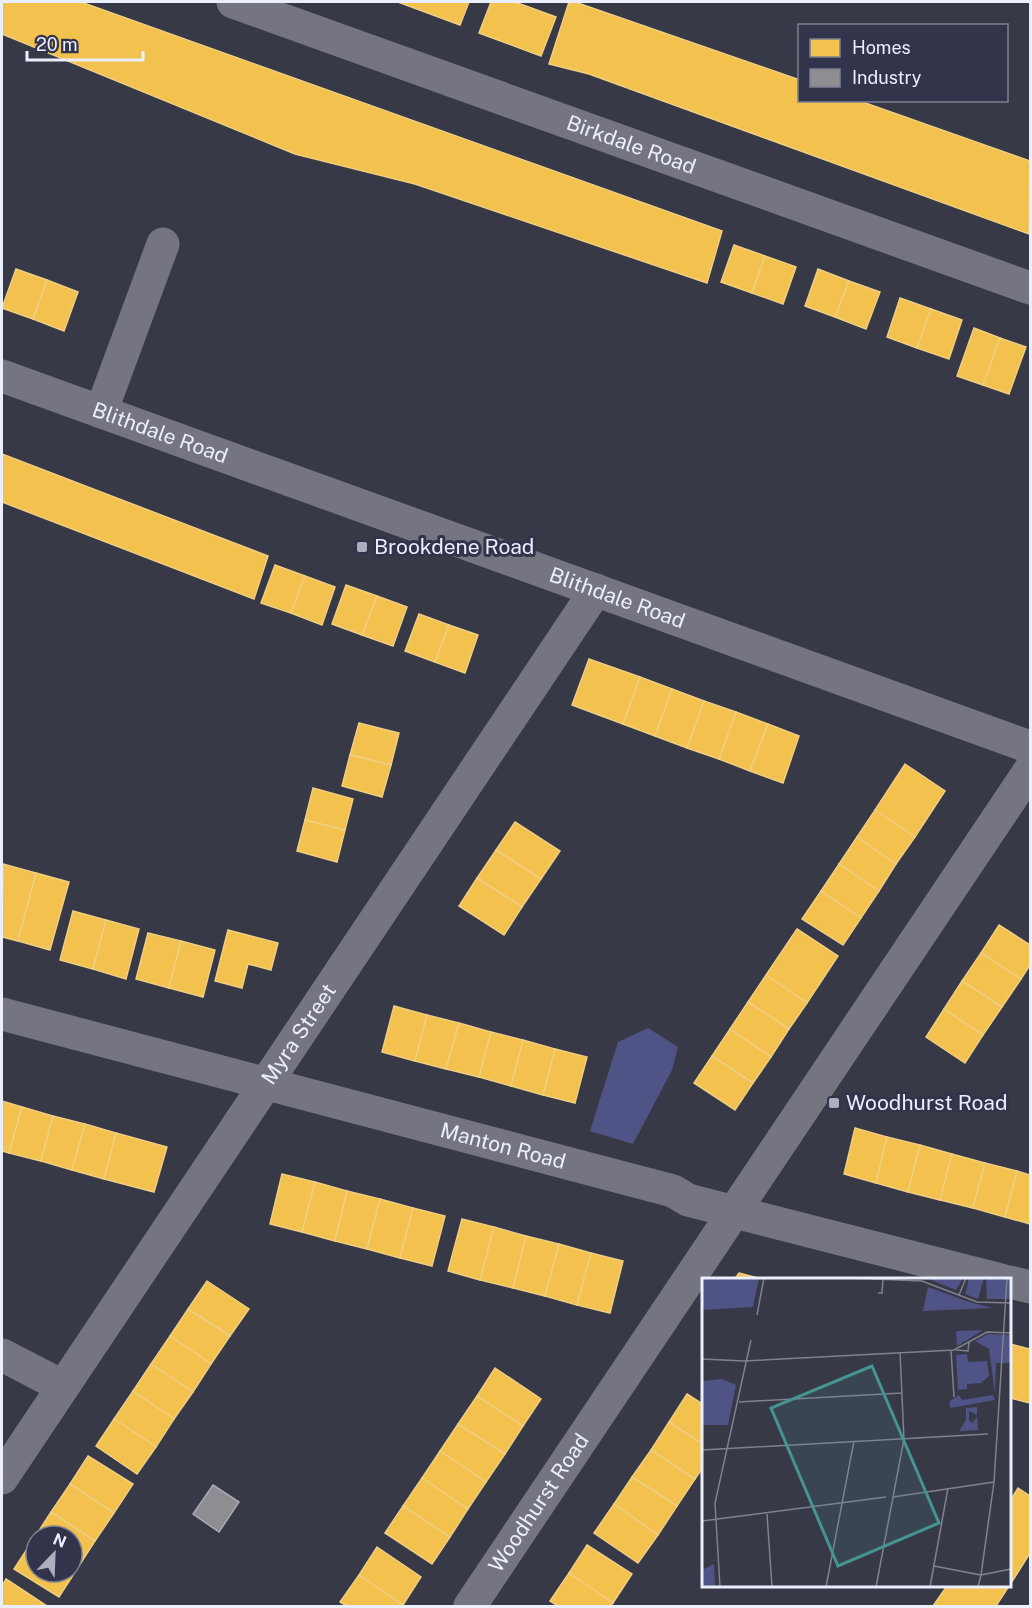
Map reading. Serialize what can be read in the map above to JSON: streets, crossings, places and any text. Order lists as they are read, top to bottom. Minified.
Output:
{"streets":{"street":["Birkdale Road","Blithdale Road","Myra Street","Manton Road","Woodhurst Road"]},"crossings":[["Blithdale Road","Myra Street"],["Myra Street","Manton Road"],["Manton Road","Woodhurst Road"]],"places":{"transit":["Brookdene Road","Woodhurst Road"]},"legend":["Homes","Industry"],"scale_bar":"20 m","north":"top right"}
